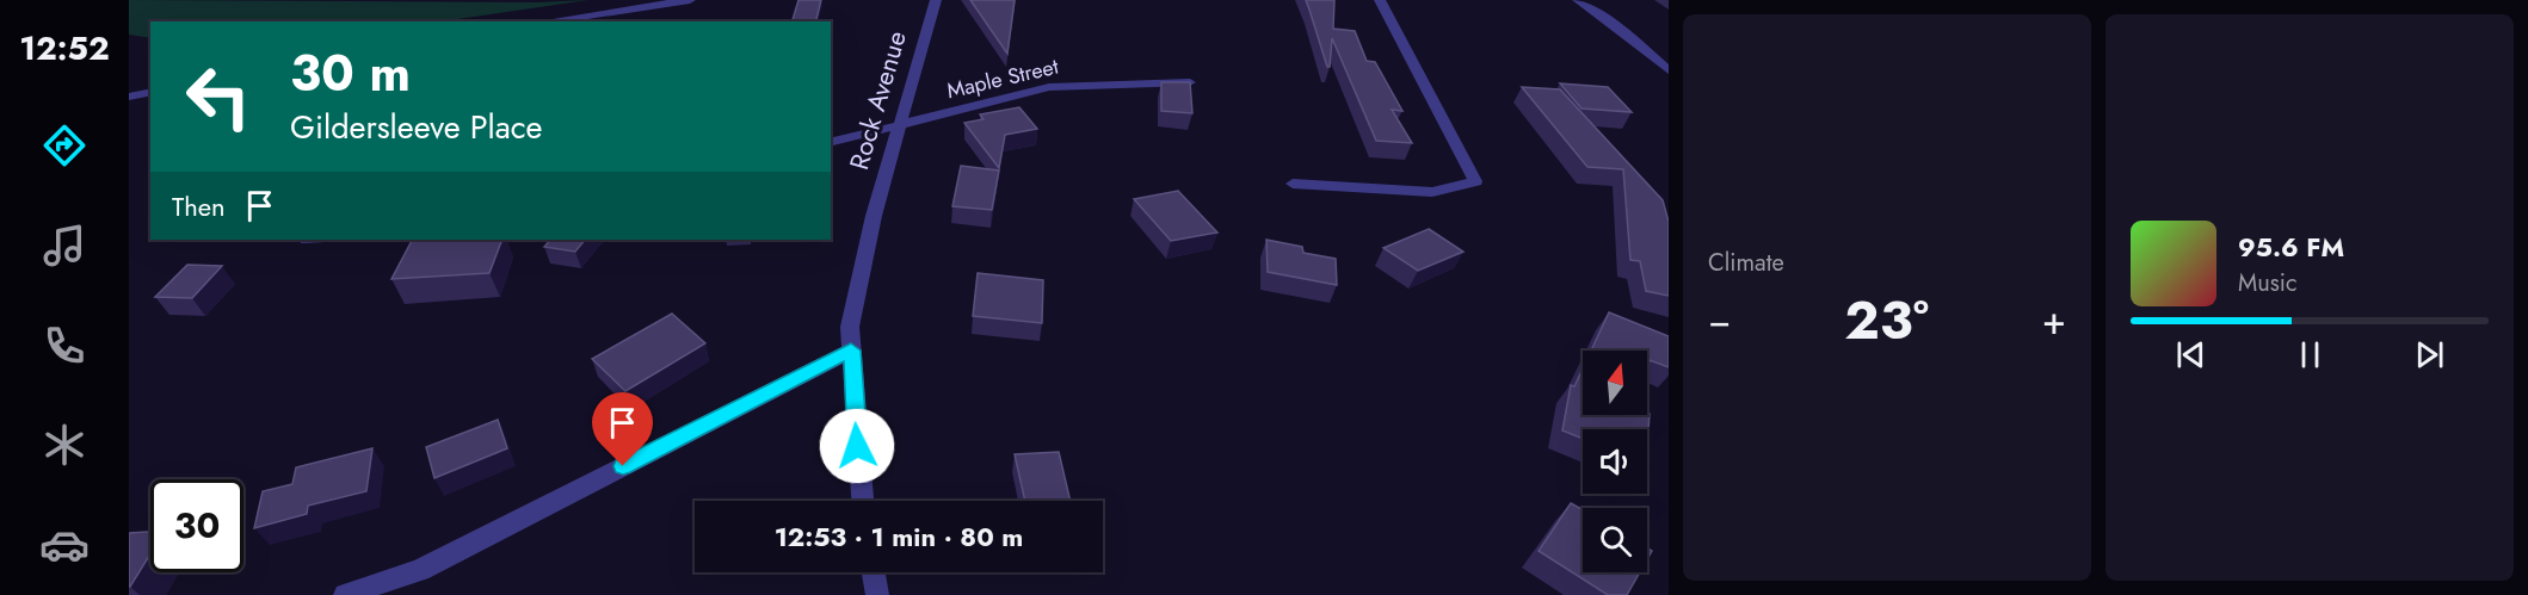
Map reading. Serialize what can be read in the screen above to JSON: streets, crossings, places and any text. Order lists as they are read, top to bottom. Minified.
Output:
{"streets":{"street":["Maple Street","Rock Avenue"]},"crossings":[["Maple Street","Rock Avenue"]],"north":"top","page":{"tabs":"12:52","tile":"Climate","turn":["30 m","Gildersleeve Place"],"then":"Then","song":["95.6 FM","Music"],"heat":["−","23°","+"],"limit":"30","trip":"12:53 · 1 min · 80 m"}}
